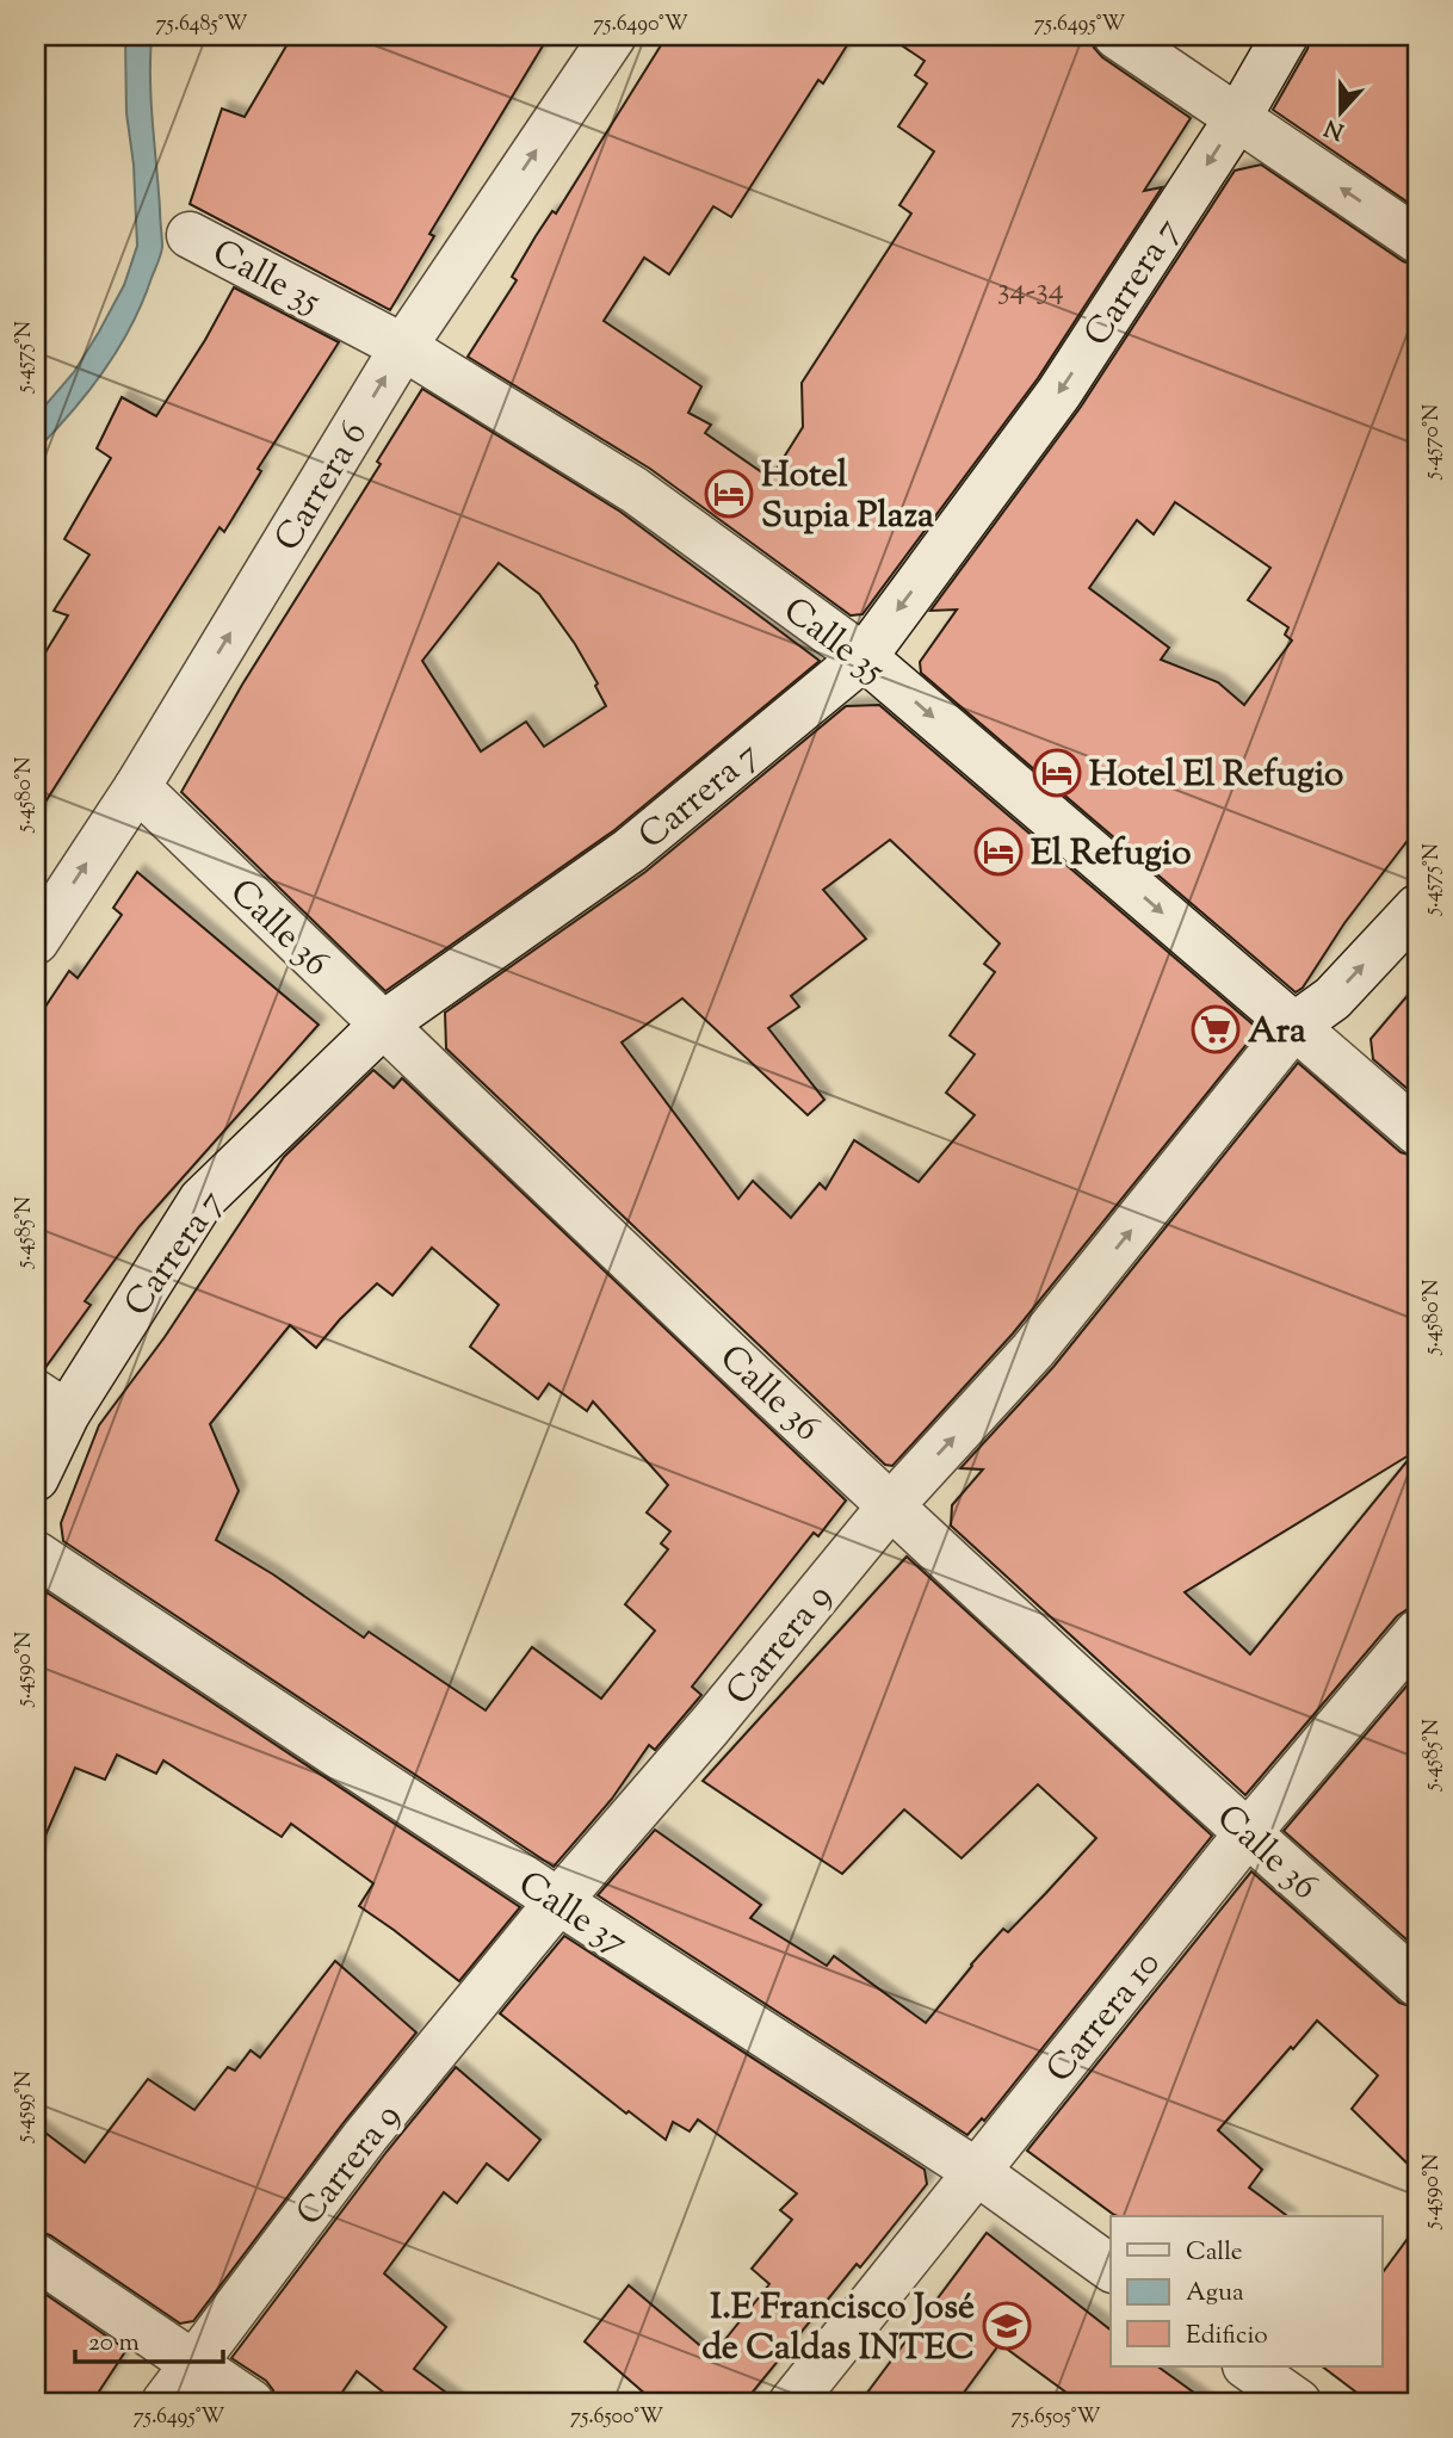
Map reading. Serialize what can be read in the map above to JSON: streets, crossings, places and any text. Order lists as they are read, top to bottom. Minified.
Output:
{"streets":{"street":["Calle 35","Carrera 7","Carrera 6","Calle 36","Carrera 9","Calle 37","Carrera 10"]},"crossings":[["Calle 35","Carrera 7"],["Calle 35","Carrera 6"],["Calle 35","Carrera 9"],["Carrera 7","Calle 36"],["Carrera 6","Calle 36"],["Calle 36","Carrera 9"],["Calle 36","Carrera 10"],["Carrera 9","Calle 37"],["Calle 37","Carrera 10"]],"one_way":["Calle 35","Carrera 6","Carrera 9"],"places":{"hotel":["Hotel Supia Plaza","Hotel El Refugio","El Refugio"],"supermarket":["Ara"],"school or university":["I.E Francisco José de Caldas INTEC"]},"house_numbers":["34-34"],"legend":["Calle","Agua","Edificio"],"scale_bar":"20 m","north":"bottom","coordinates":["75.6485°W","75.6490°W","75.6495°W","5.4575°N","5.4570°N","5.4580°N","5.4585°N","5.4590°N","5.4595°N","75.6500°W","75.6505°W"]}
